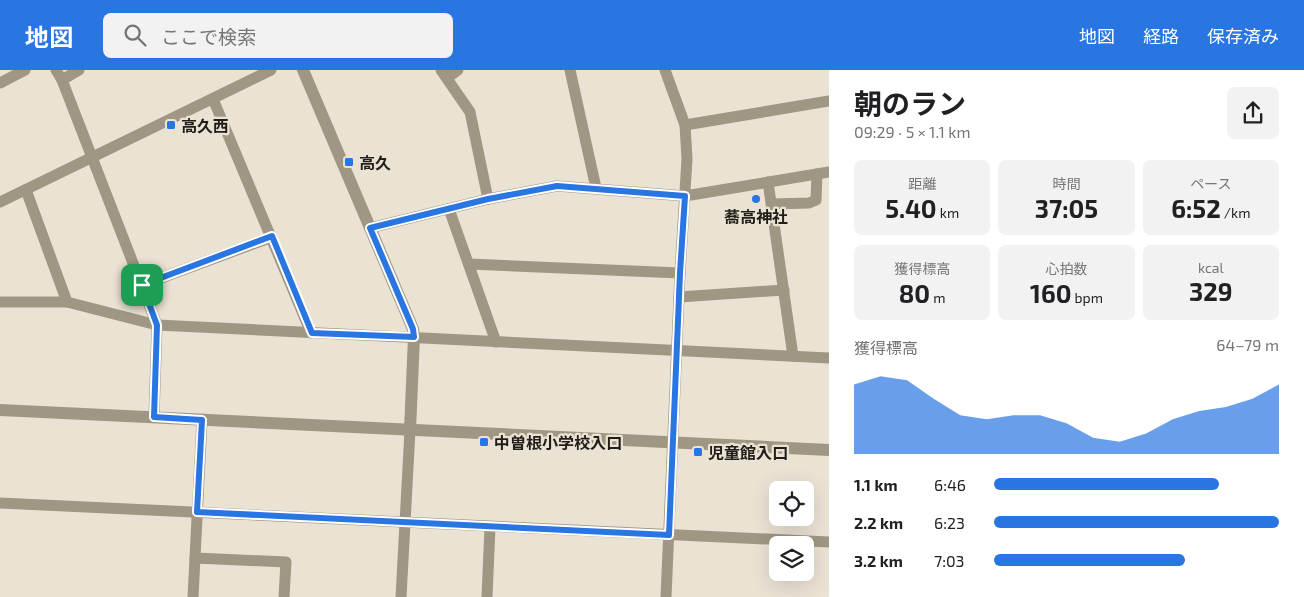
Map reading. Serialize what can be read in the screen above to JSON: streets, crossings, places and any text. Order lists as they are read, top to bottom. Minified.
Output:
{"places":{"transit":["高久西","高久","中曽根小学校入口","児童館入口"],"other":["蕎高神社"]},"page":{"header":"地図","search":"ここで検索","nav":["地図","経路","保存済み"],"heading":["朝のラン","09:29 · 5 × 1.1 km"],"stats":[["距離","5.40 km"],["時間","37:05"],["ペース","6:52 /km"],["獲得標高","80 m"],["心拍数","160 bpm"],["kcal","329"]],"chart":["獲得標高","64–79 m"],"list":[{"name":"1.1 km","note":"6:46"},{"name":"2.2 km","note":"6:23"},{"name":"3.2 km","note":"7:03"}]}}
